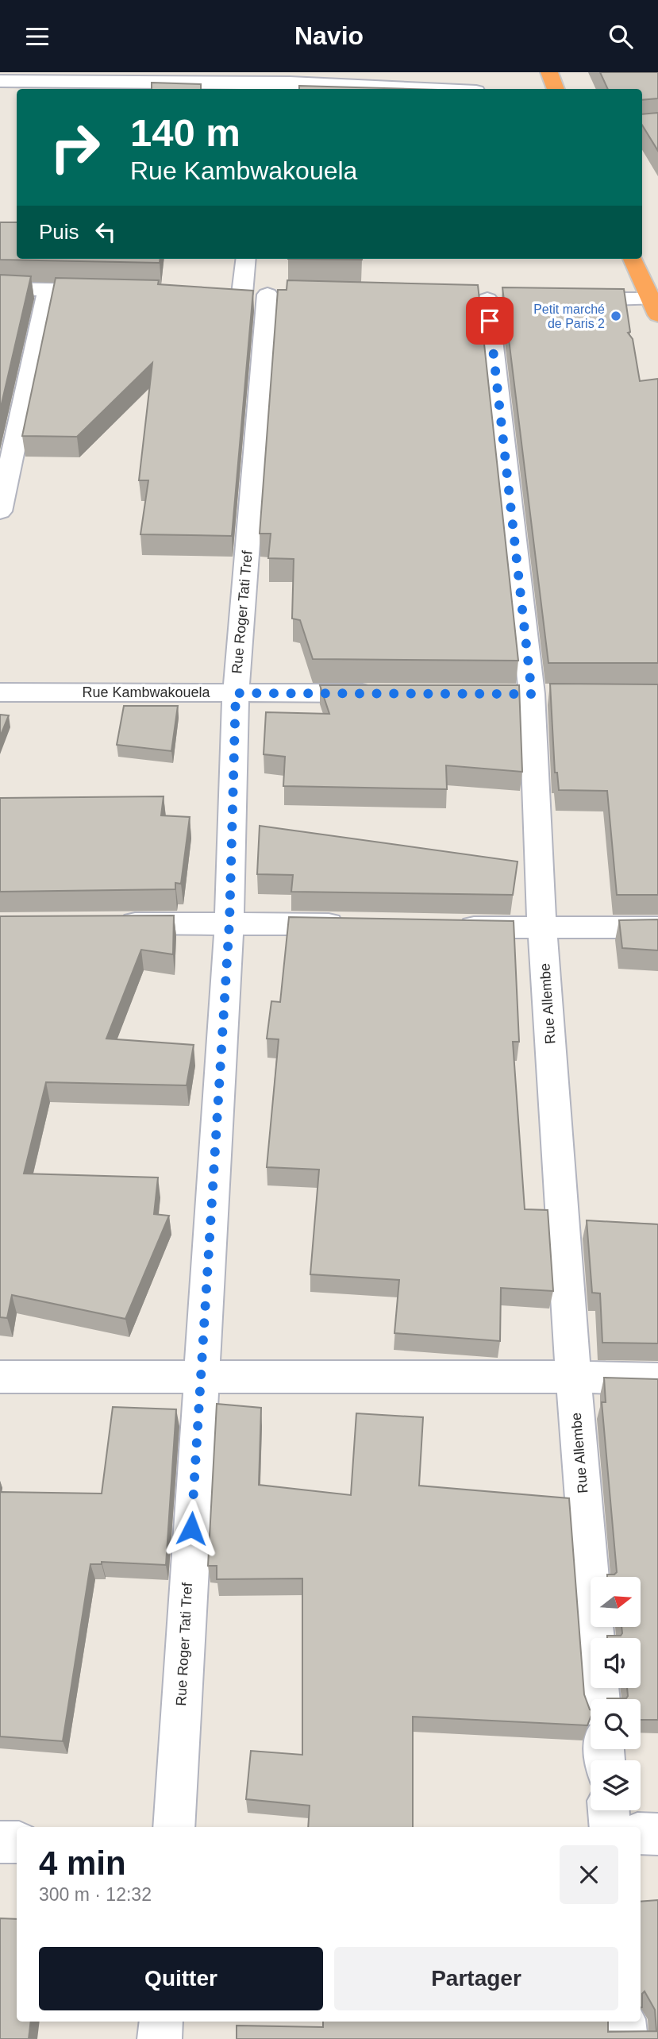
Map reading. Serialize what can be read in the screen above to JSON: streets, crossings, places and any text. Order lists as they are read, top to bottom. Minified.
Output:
{"streets":{"street":["Rue Roger Tati Tref","Rue Kambwakouela","Rue Allembe"]},"crossings":[["Rue Roger Tati Tref","Rue Kambwakouela"]],"places":["Petit marché de Paris 2"],"north":"right","page":{"header":"Navio","turn":["140 m","Rue Kambwakouela"],"then":"Puis","heading":["4 min","300 m · 12:32"],"buttons":["Quitter","Partager"]}}
